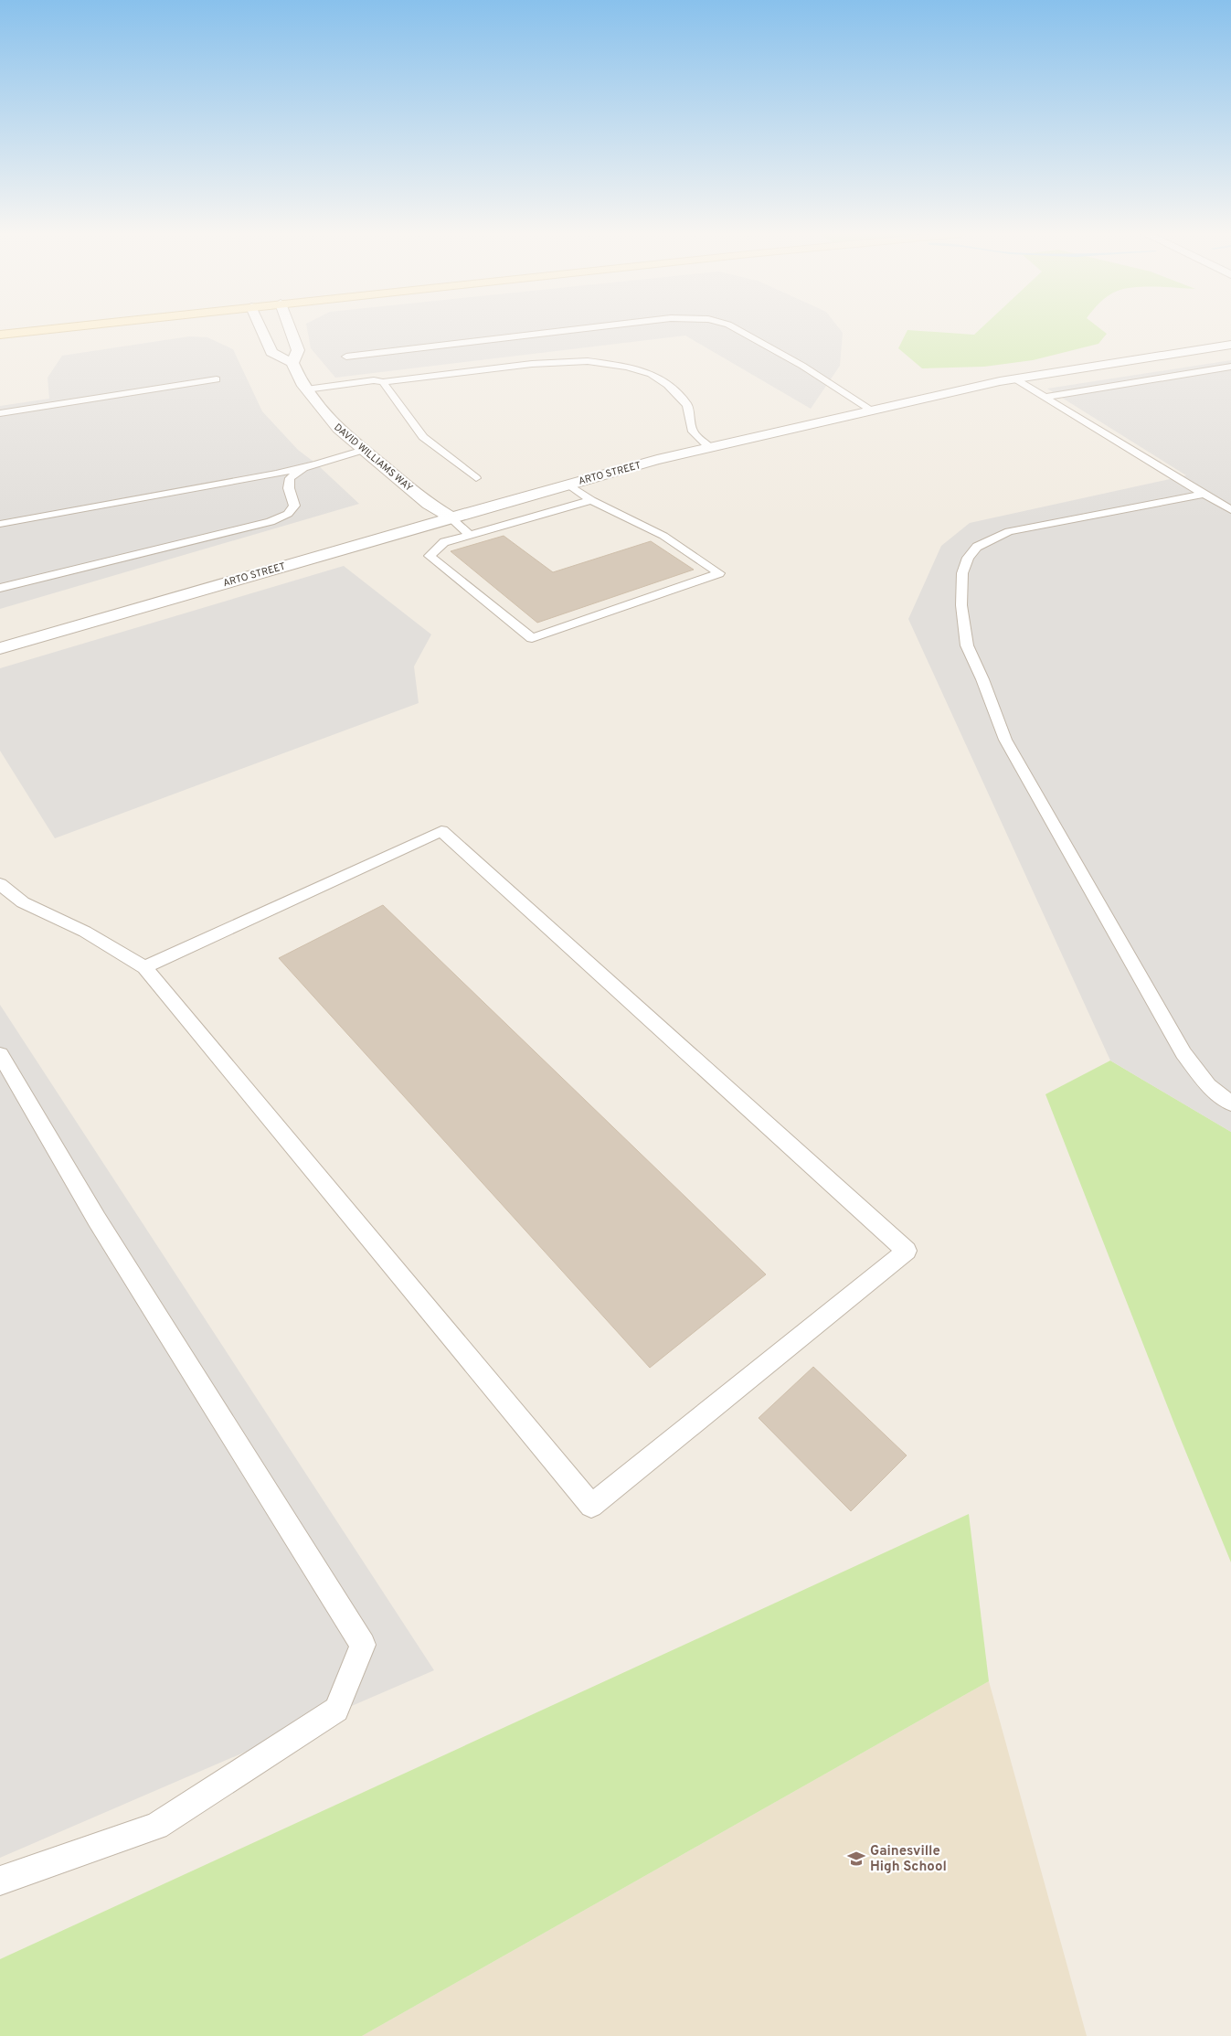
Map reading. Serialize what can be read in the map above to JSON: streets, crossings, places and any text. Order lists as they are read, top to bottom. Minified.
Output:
{"streets":{"street":["DAVID WILLIAMS WAY","ARTO STREET"]},"crossings":[["DAVID WILLIAMS WAY","ARTO STREET"]],"places":{"school or university":["Gainesville High School"]}}
